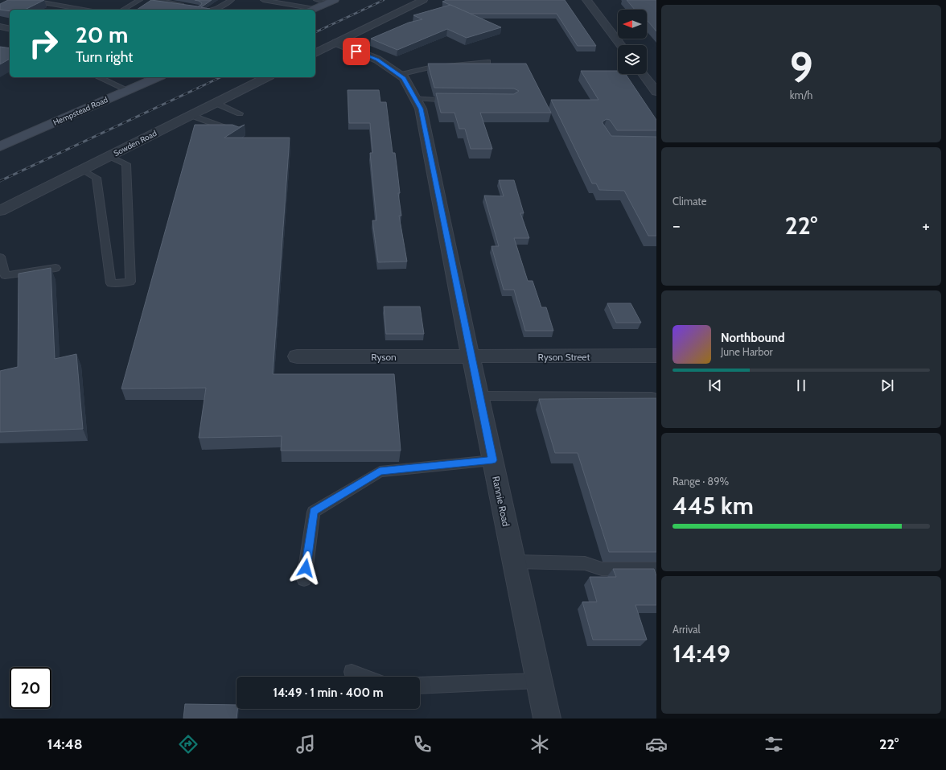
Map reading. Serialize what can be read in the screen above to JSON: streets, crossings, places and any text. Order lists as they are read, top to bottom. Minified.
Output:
{"streets":{"main road":["Hempstead Road"],"street":["Sowden Road","Ryson","Ryson Street","Rannie Road"]},"crossings":[["Ryson","Ryson Street"],["Ryson","Rannie Road"],["Ryson Street","Rannie Road"]],"north":"left","page":{"tile":[["9","km/h"],"Climate",["Range · 89%","445 km"],["Arrival","14:49"]],"turn":["20 m","Turn right"],"heat":["−","22°","+"],"song":["Northbound","June Harbor"],"limit":"20","trip":"14:49 · 1 min · 400 m","tabs":["14:48","22°"]}}
